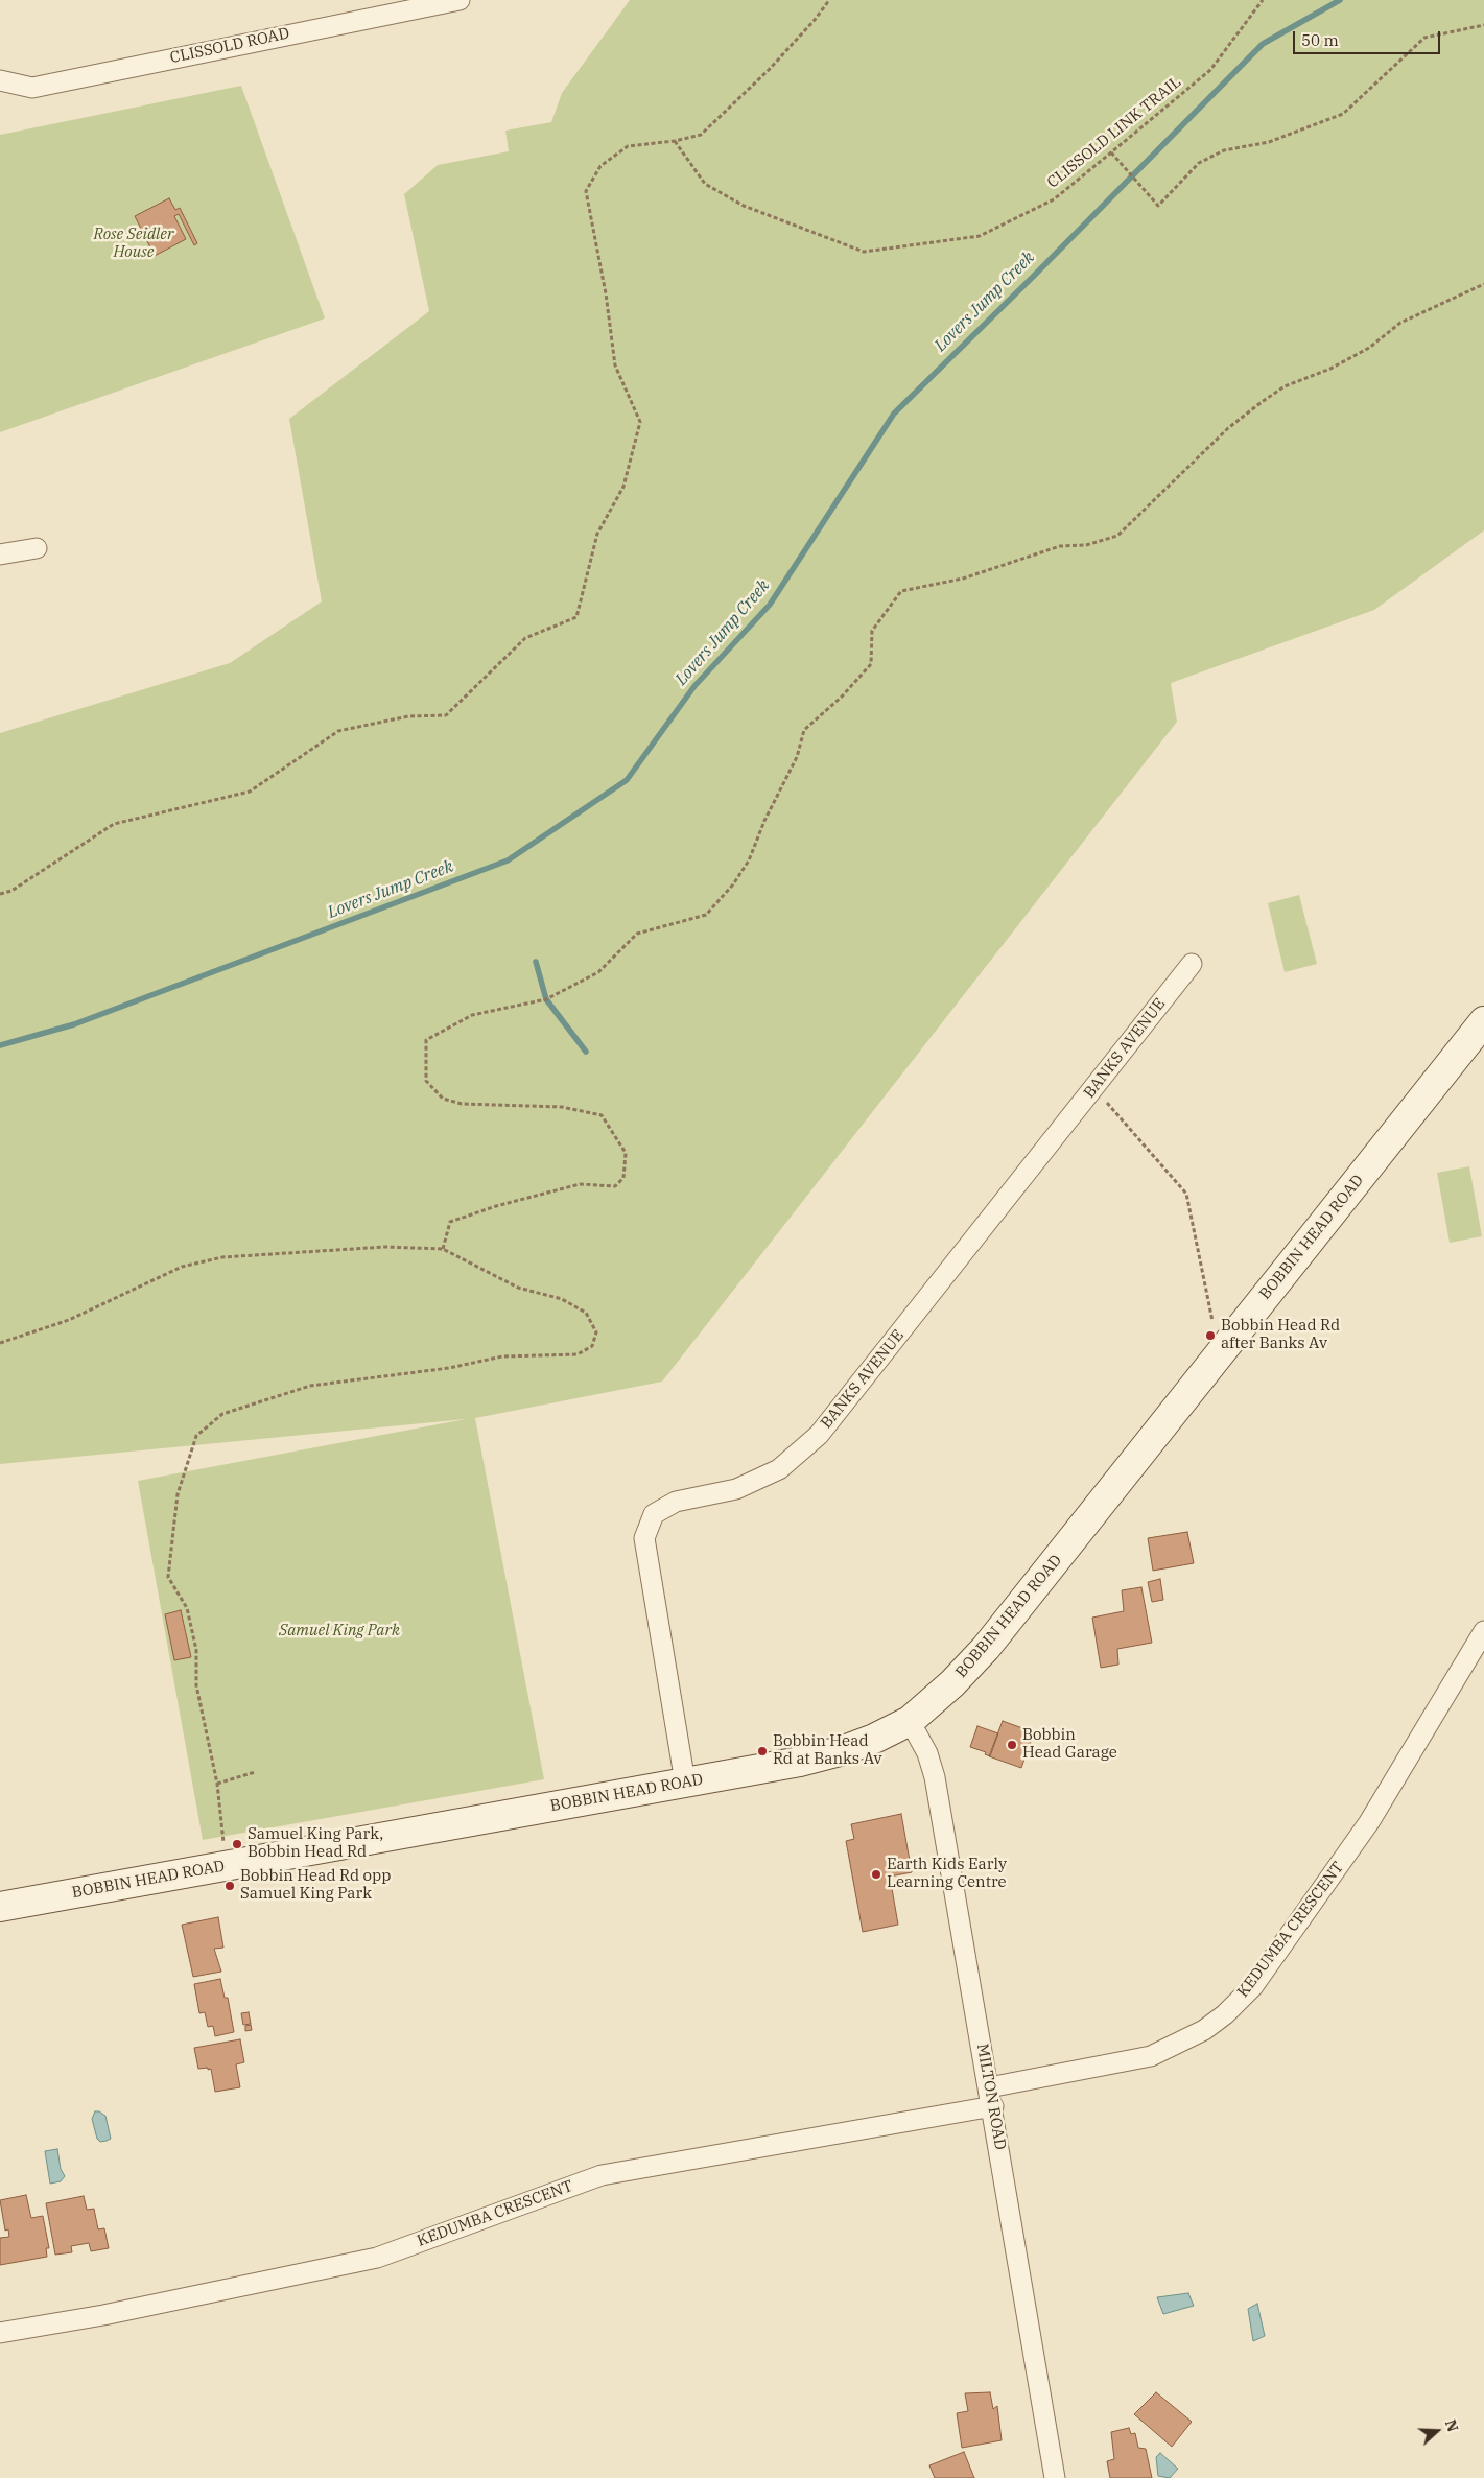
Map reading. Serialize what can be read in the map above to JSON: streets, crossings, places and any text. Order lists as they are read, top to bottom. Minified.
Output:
{"streets":{"main road":["BOBBIN HEAD ROAD"],"street":["CLISSOLD ROAD","BANKS AVENUE","KEDUMBA CRESCENT","MILTON ROAD"],"path":["CLISSOLD LINK TRAIL"]},"crossings":[["BANKS AVENUE","BOBBIN HEAD ROAD"],["BOBBIN HEAD ROAD","MILTON ROAD"],["KEDUMBA CRESCENT","MILTON ROAD"]],"water":["Lovers Jump Creek"],"parks":["Rose Seidler House","Samuel King Park"],"places":["Bobbin Head Rd after Banks Av","Bobbin Head Garage","Bobbin Head Rd at Banks Av","Samuel King Park, Bobbin Head Rd","Earth Kids Early Learning Centre","Bobbin Head Rd opp Samuel King Park"],"scale_bar":"50 m","north":"right"}
